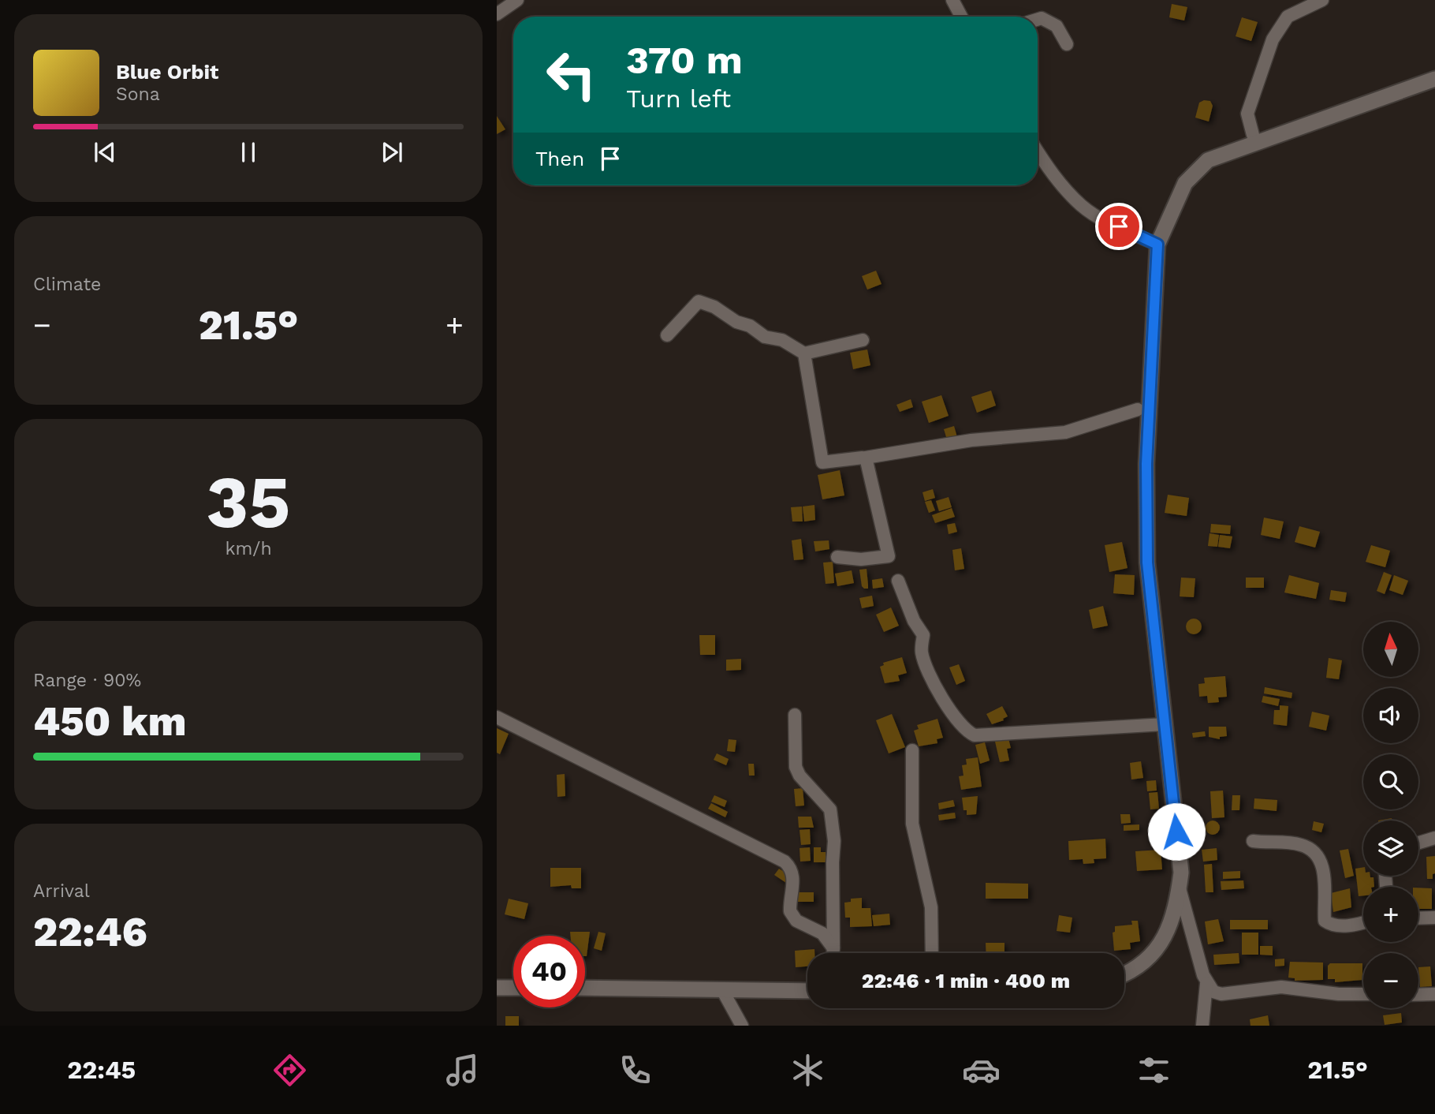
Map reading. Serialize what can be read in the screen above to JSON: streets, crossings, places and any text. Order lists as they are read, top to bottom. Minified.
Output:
{"north":"top","page":{"turn":["370 m","Turn left"],"song":["Blue Orbit","Sona"],"then":"Then","tile":["Climate",["35","km/h"],["Range · 90%","450 km"],["Arrival","22:46"]],"heat":["−","21.5°","+"],"map_buttons":["+","−"],"limit":"40","trip":"22:46 · 1 min · 400 m","tabs":["22:45","21.5°"]}}
